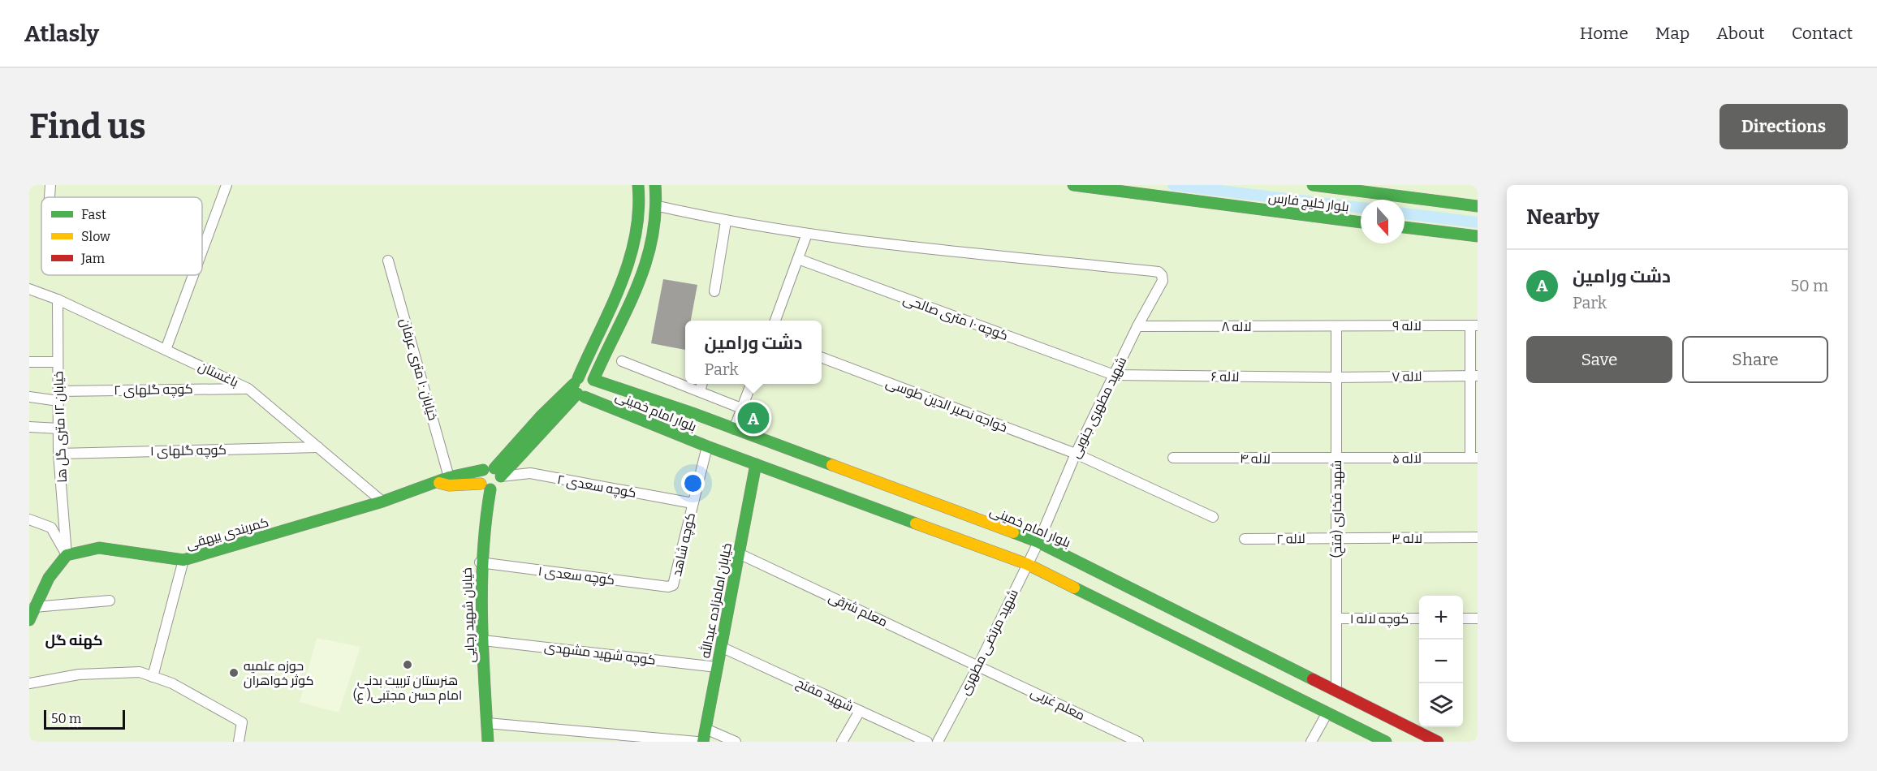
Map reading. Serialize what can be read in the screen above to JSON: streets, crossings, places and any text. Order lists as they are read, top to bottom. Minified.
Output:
{"streets":{"main road":["بلوار خلیج فارس","بلوار امام خمینی","کمربندی بیهقی","خیابان امامزاده عبدالله","خیابان شهید رجایی"],"street":["کوچه ۱۰ متری صالحی","لاله ۹","لاله ۸","خیابان ۱۰ متری عرفان","باغستان","لاله ۶","لاله ۷","کوچه گلهای ۲","خواجه نصیر الدین طوسی","شهید مطهری جنوبی","خیابان ۱۲ متری گل ها","کوچه گلهای ۱","لاله ۴","لاله ۵","کوچه سعدی ۲","شهید فخاری (فتح)","لاله ۳","لاله ۲","کوچه شاهد","کوچه سعدی ۱","معلم شرقی","کوچه لاله ۱","شهید مرتضی مطهری","کوچه شهید مشهدی","شهید مفتح","معلم غربی"]},"crossings":[["کوچه ۱۰ متری صالحی","لاله ۶"],["کوچه ۱۰ متری صالحی","شهید مطهری جنوبی"],["لاله ۹","لاله ۸"],["لاله ۹","شهید فخاری (فتح)"],["لاله ۸","شهید مطهری جنوبی"],["لاله ۸","شهید فخاری (فتح)"],["خیابان ۱۰ متری عرفان","کمربندی بیهقی"],["باغستان","کوچه گلهای ۲"],["باغستان","خیابان ۱۲ متری گل ها"],["باغستان","کوچه گلهای ۱"],["باغستان","کمربندی بیهقی"],["لاله ۶","لاله ۷"],["لاله ۶","شهید مطهری جنوبی"],["لاله ۶","شهید فخاری (فتح)"],["لاله ۷","شهید فخاری (فتح)"],["کوچه گلهای ۲","خیابان ۱۲ متری گل ها"],["خواجه نصیر الدین طوسی","شهید مطهری جنوبی"],["شهید مطهری جنوبی","بلوار امام خمینی"],["شهید مطهری جنوبی","شهید مرتضی مطهری"],["بلوار امام خمینی","شهید فخاری (فتح)"],["بلوار امام خمینی","کوچه شاهد"],["بلوار امام خمینی","خیابان امامزاده عبدالله"],["بلوار امام خمینی","شهید مرتضی مطهری"],["خیابان ۱۲ متری گل ها","کوچه گلهای ۱"],["خیابان ۱۲ متری گل ها","کمربندی بیهقی"],["لاله ۴","لاله ۵"],["لاله ۴","شهید فخاری (فتح)"],["لاله ۵","شهید فخاری (فتح)"],["کوچه سعدی ۲","کمربندی بیهقی"],["کوچه سعدی ۲","کوچه شاهد"],["کوچه سعدی ۲","خیابان شهید رجایی"],["شهید فخاری (فتح)","لاله ۳"],["شهید فخاری (فتح)","لاله ۲"],["شهید فخاری (فتح)","کوچه لاله ۱"],["کمربندی بیهقی","خیابان شهید رجایی"],["لاله ۳","لاله ۲"],["کوچه شاهد","کوچه سعدی ۱"],["کوچه سعدی ۱","خیابان شهید رجایی"],["خیابان امامزاده عبدالله","معلم شرقی"],["خیابان امامزاده عبدالله","کوچه شهید مشهدی"],["خیابان امامزاده عبدالله","شهید مفتح"],["معلم شرقی","شهید مرتضی مطهری"],["معلم شرقی","معلم غربی"],["خیابان شهید رجایی","کوچه شهید مشهدی"],["شهید مرتضی مطهری","معلم غربی"]],"districts":["کهنه گل"],"places":["هنرستان تربیت بدنی امام حسن مجتبی( ع)","حوزه علمیه کوثر خواهران"],"legend":["Fast","Slow","Jam"],"scale_bar":"50 m","north":"bottom","page":{"header":"Atlasly","nav":["Home","Map","About","Contact"],"buttons":["Directions",["Save","Share"]],"title":"Find us","heading":"Nearby","list":[{"mark":"A","name":"دشت ورامین","note":"Park","value":"50 m"}],"popup":["دشت ورامین","Park"],"pins":"A","map_buttons":["+","−"],"scale":"50 m"}}
